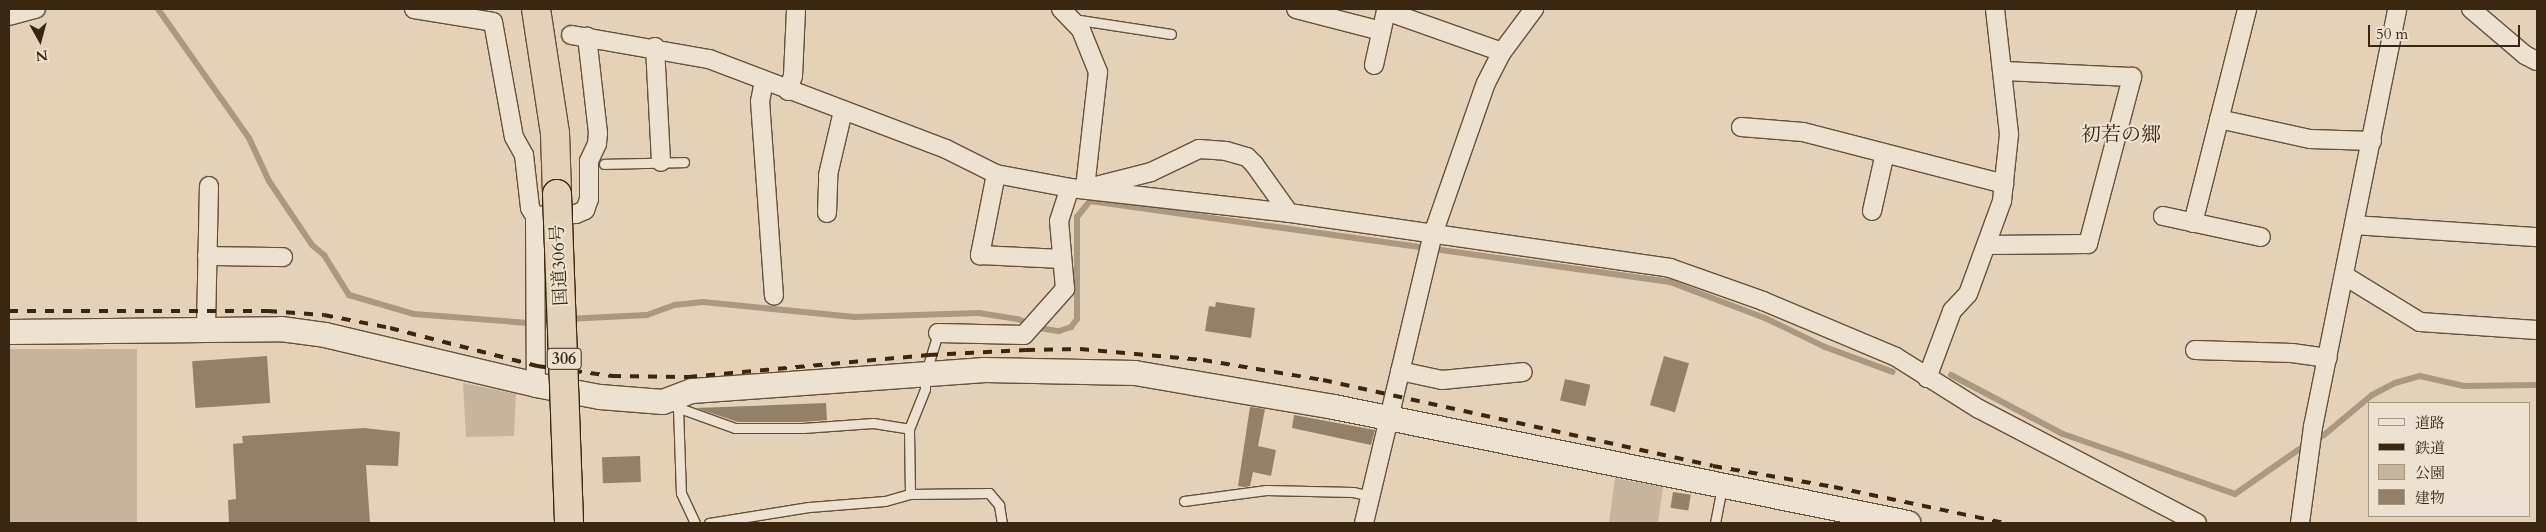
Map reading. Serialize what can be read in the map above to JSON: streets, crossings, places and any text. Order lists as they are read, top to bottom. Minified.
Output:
{"streets":{"highway":["国道306号","306"]},"districts":["初若の郷"],"legend":["道路","鉄道","公園","建物"],"scale_bar":"50 m","north":"bottom"}
